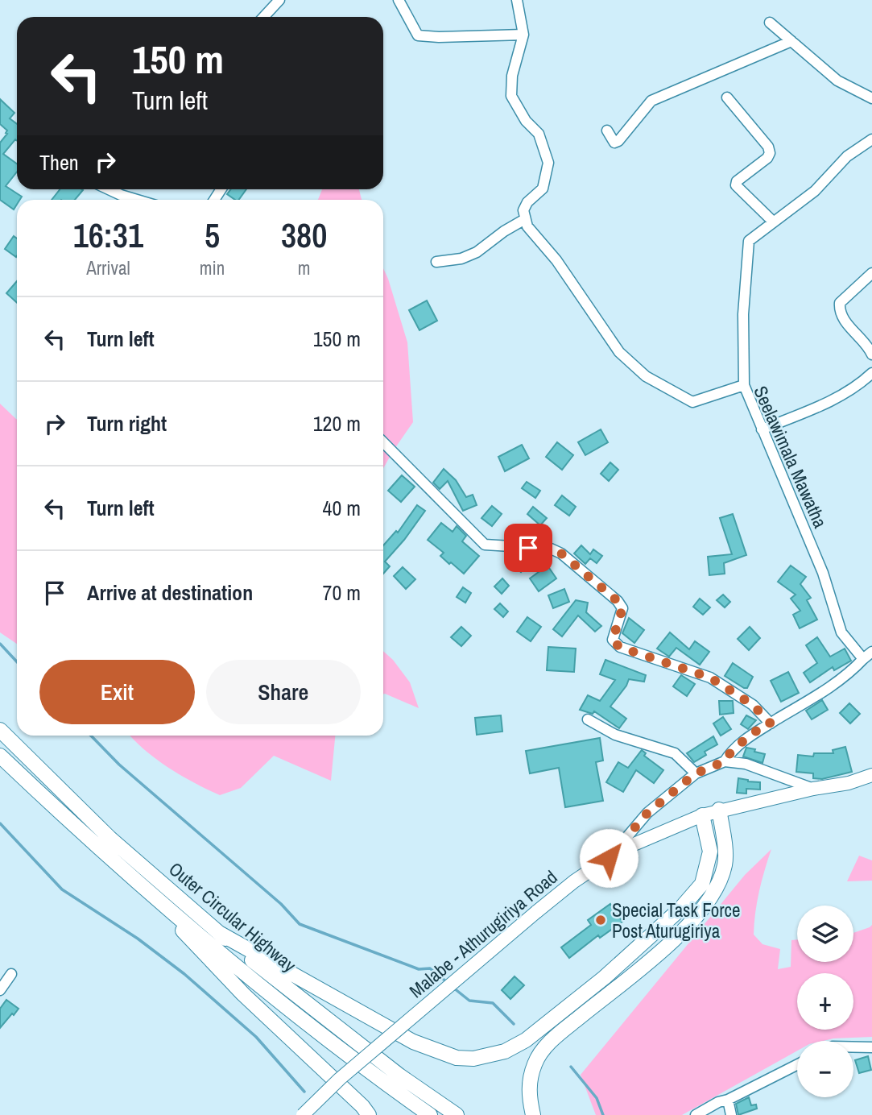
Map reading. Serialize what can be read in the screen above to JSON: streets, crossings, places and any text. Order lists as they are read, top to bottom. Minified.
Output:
{"streets":{"highway":["Outer Circular Highway"],"main road":["Malabe - Athurugiriya Road"],"street":["Seelawimala Mawatha"]},"places":["Special Task Force Post Aturugiriya"],"page":{"turn":["150 m","Turn left"],"then":"Then","eta":["16:31","Arrival","5","min","380","m"],"list":[{"name":"Turn left","value":"150 m"},{"name":"Turn right","value":"120 m"},{"name":"Turn left","value":"40 m"},{"name":"Arrive at destination","value":"70 m"}],"buttons":["Exit","Share"],"map_buttons":["+","−"]}}
